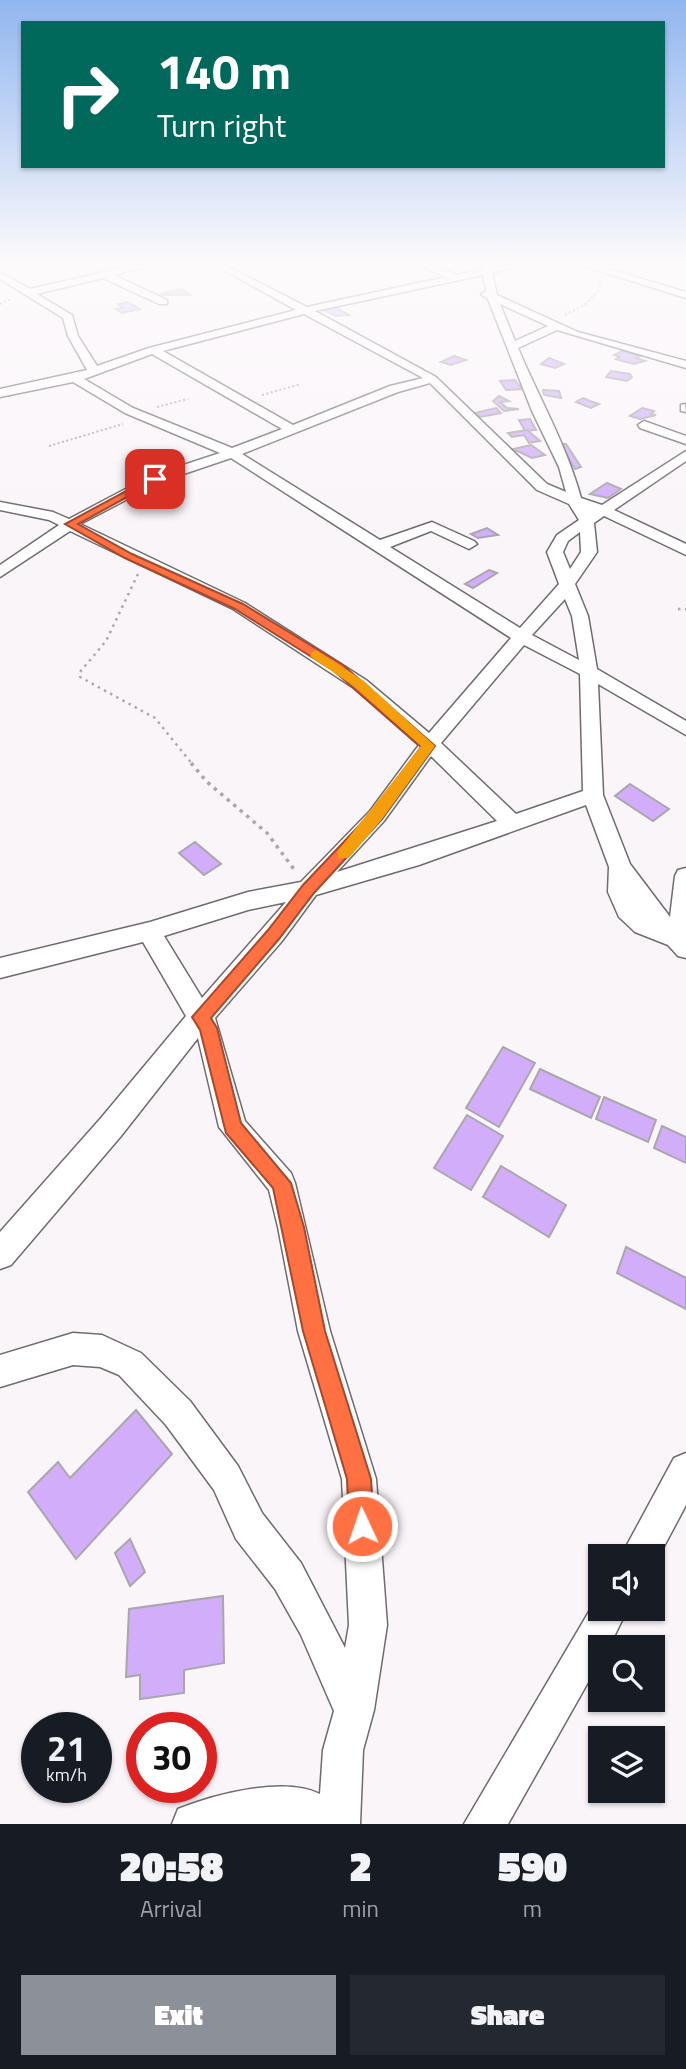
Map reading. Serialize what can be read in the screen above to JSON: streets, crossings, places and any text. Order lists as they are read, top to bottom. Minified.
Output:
{"page":{"turn":["140 m","Turn right"],"speed":"21 km/h","limit":"30","eta":["20:58","Arrival","2","min","590","m"],"buttons":["Exit","Share"]}}
